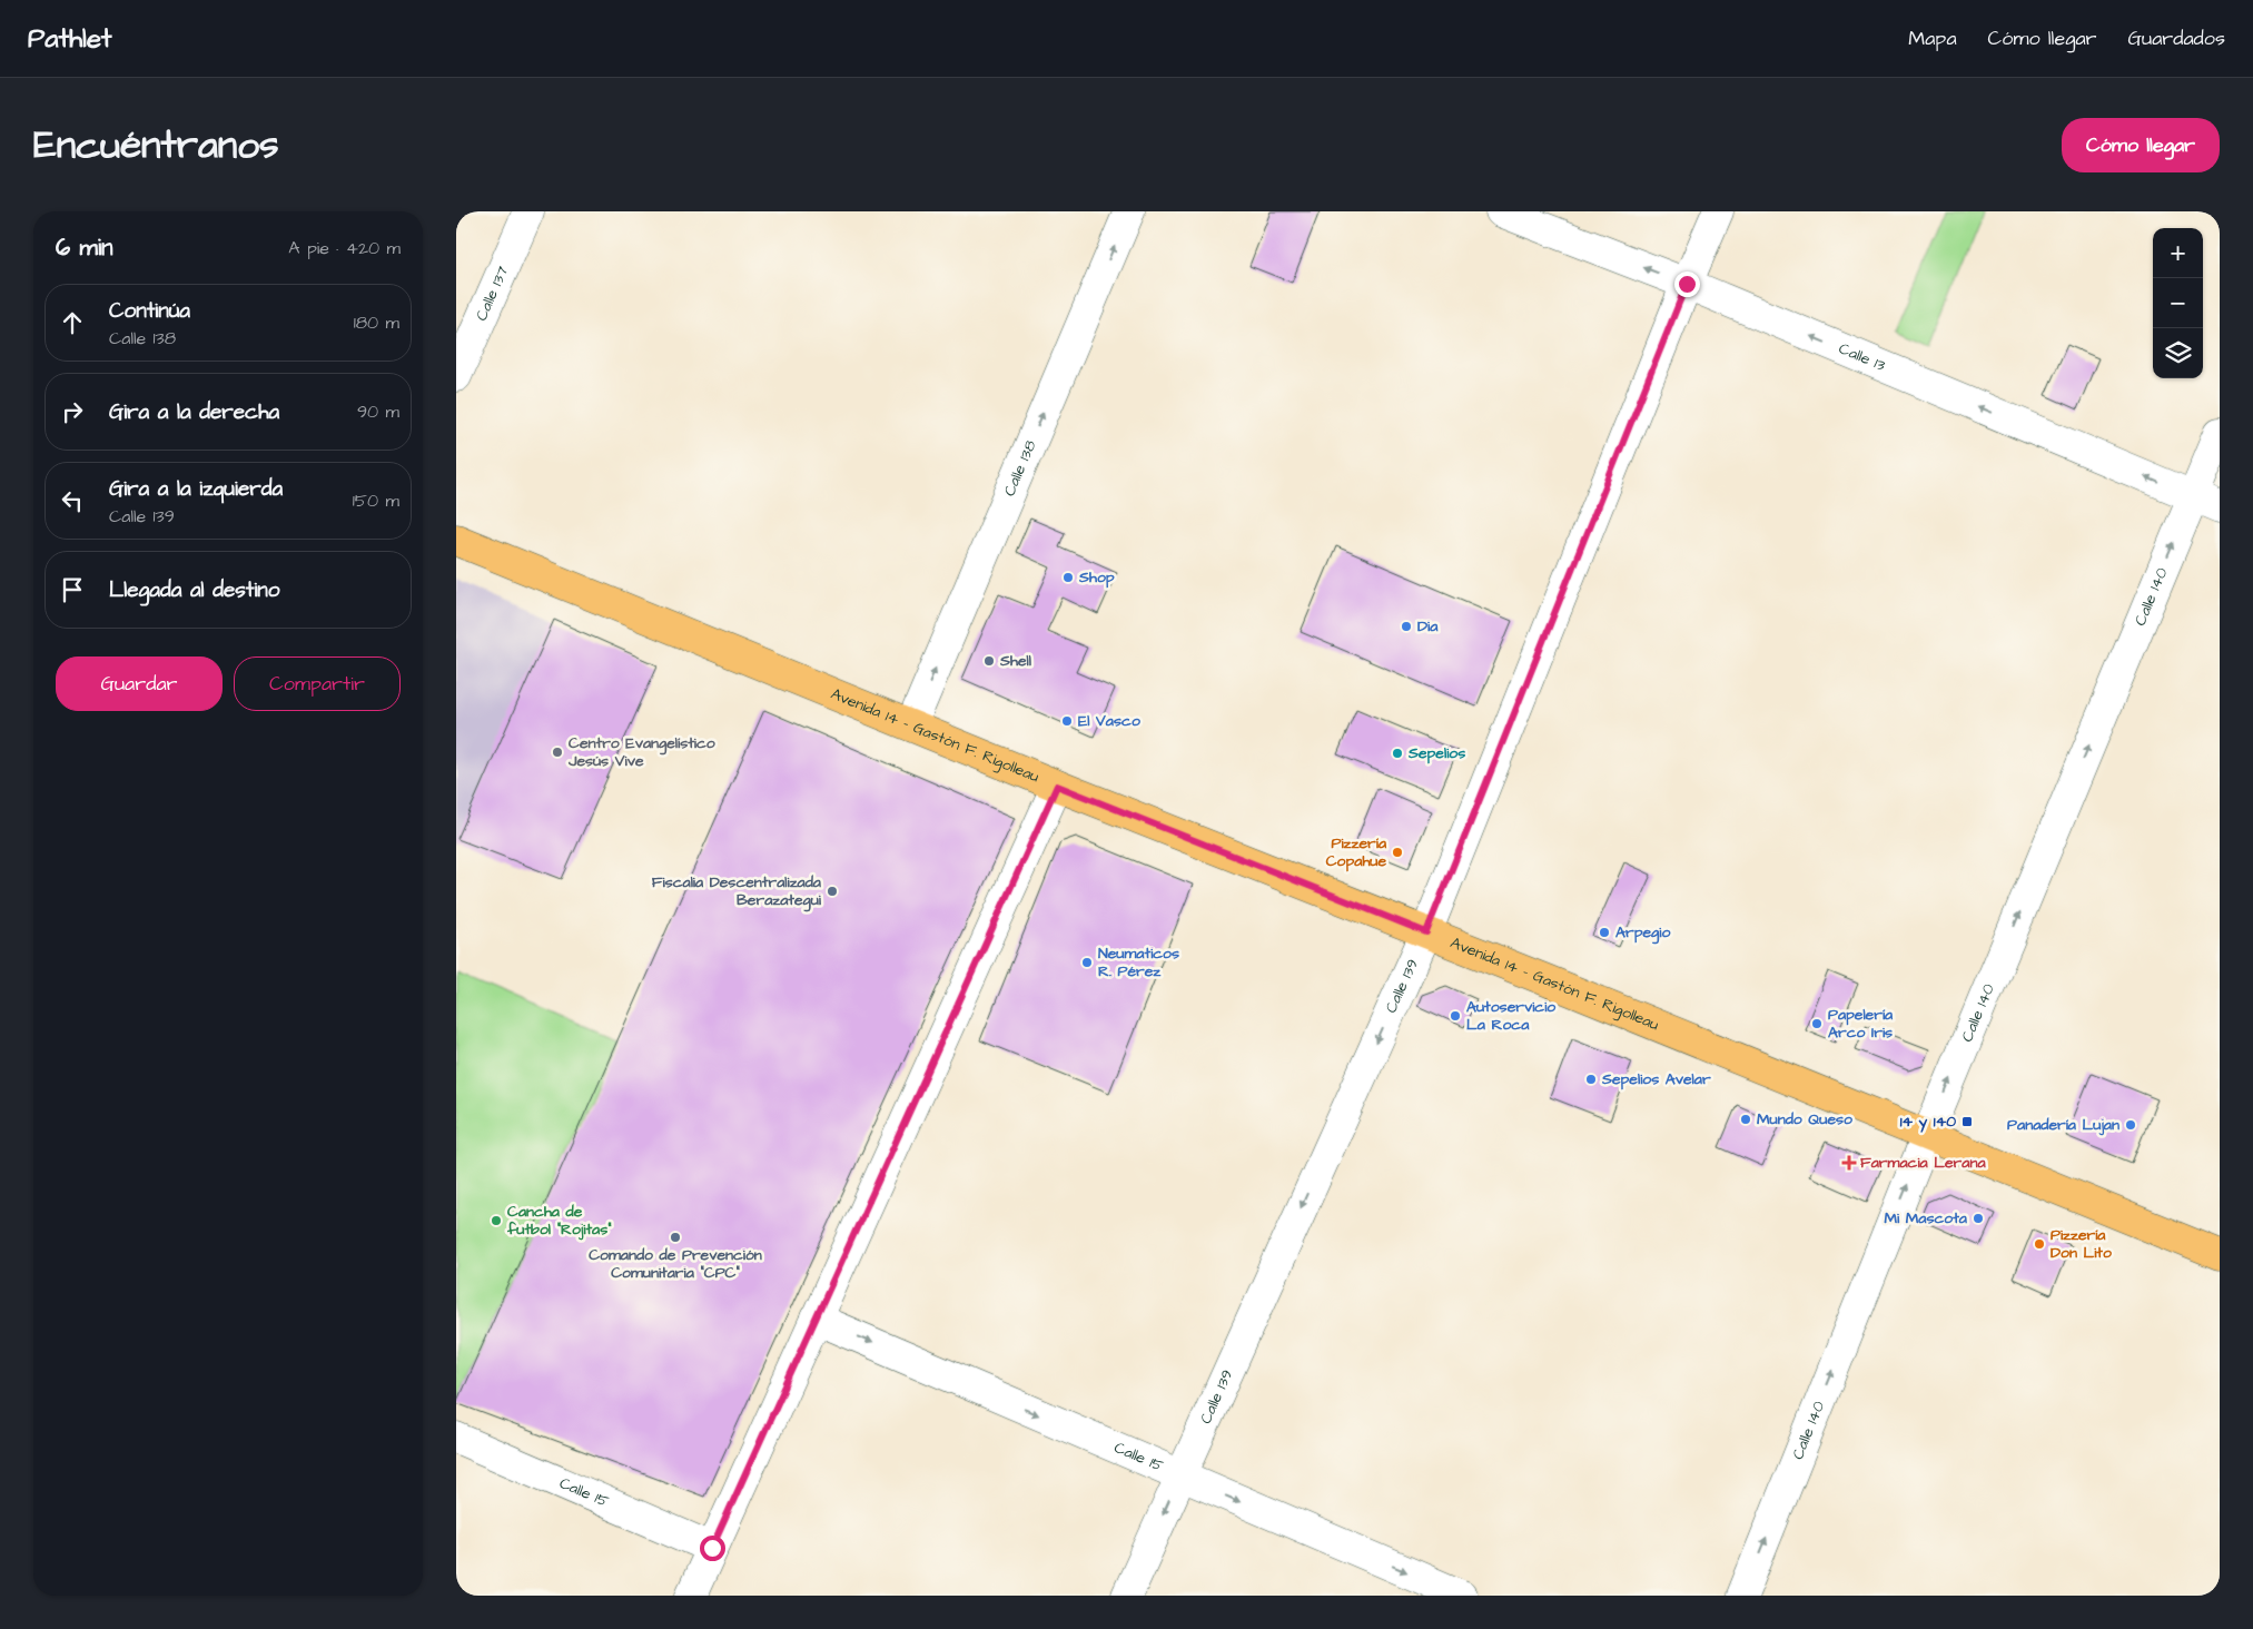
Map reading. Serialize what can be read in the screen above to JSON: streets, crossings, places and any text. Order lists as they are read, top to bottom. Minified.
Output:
{"streets":{"main road":["Avenida 14 - Gastón F. Rigolleau"],"street":["Calle 137","Calle 13","Calle 138","Calle 140","Calle 139","Calle 15"]},"crossings":[["Calle 13","Calle 140"],["Calle 13","Calle 139"],["Calle 138","Avenida 14 - Gastón F. Rigolleau"],["Calle 140","Avenida 14 - Gastón F. Rigolleau"],["Avenida 14 - Gastón F. Rigolleau","Calle 139"],["Calle 139","Calle 15"]],"one_way":["Calle 13","Calle 138","Calle 140","Calle 139","Calle 15"],"places":{"other":["Shop","Dia","Shell","El Vasco","Centro Evangelístico Jesús Vive","Sepelios","Pizzería Copahue","Fiscalia Descentralizada Berazategui","Arpegio","Neumaticos R. Pérez","Autoservicio La Roca","Papelería Arco Iris","Sepelios Avelar","Mundo Queso","Panadería Lujan","Mi Mascota","Cancha de futbol \"Rojitas\"","Comando de Prevención Comunitaria \"CPC\"","Pizzería Don Lito"],"transit":["14 y 140"],"health":["Farmacia Lerana"]},"page":{"header":"Pathlet","nav":["Mapa","Cómo llegar","Guardados"],"title":"Encuéntranos","buttons":["Cómo llegar",["Guardar","Compartir"]],"heading":["6 min","A pie · 420 m"],"map_buttons":["+","−"],"list":[["Continúa","Calle 138","180 m"],["Gira a la derecha","90 m"],["Gira a la izquierda","Calle 139","150 m"],"Llegada al destino"]}}
